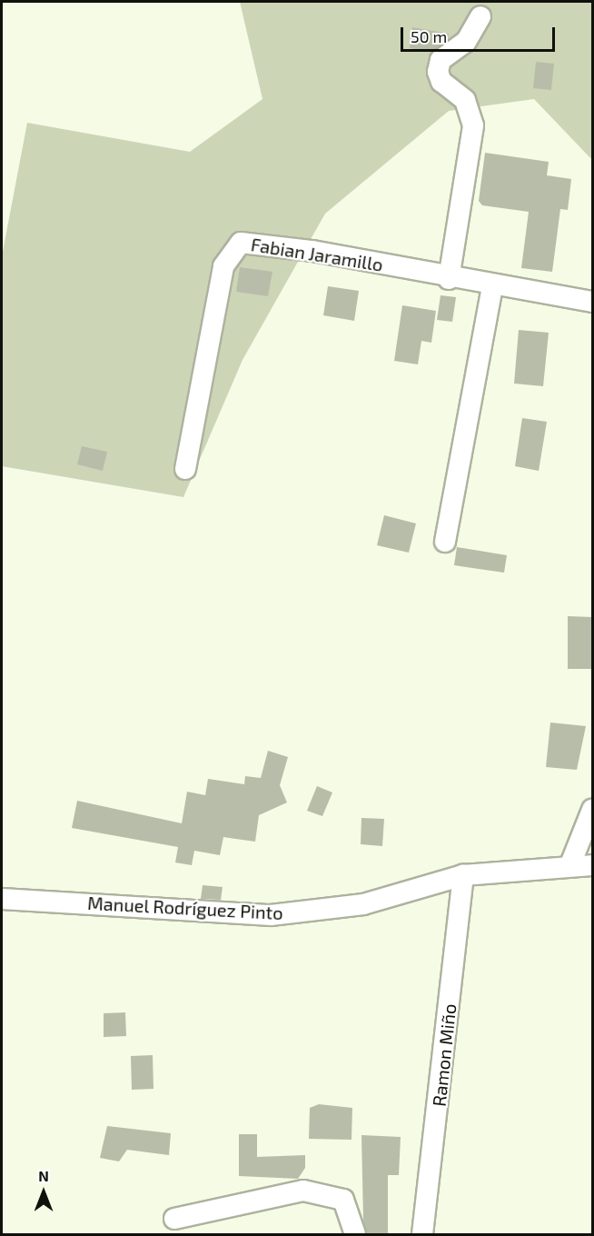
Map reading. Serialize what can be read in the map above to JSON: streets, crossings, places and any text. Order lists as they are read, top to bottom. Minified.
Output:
{"streets":{"street":["Fabian Jaramillo","Manuel Rodríguez Pinto","Ramon Miño"]},"crossings":[["Manuel Rodríguez Pinto","Ramon Miño"]],"scale_bar":"50 m","north":"top"}
